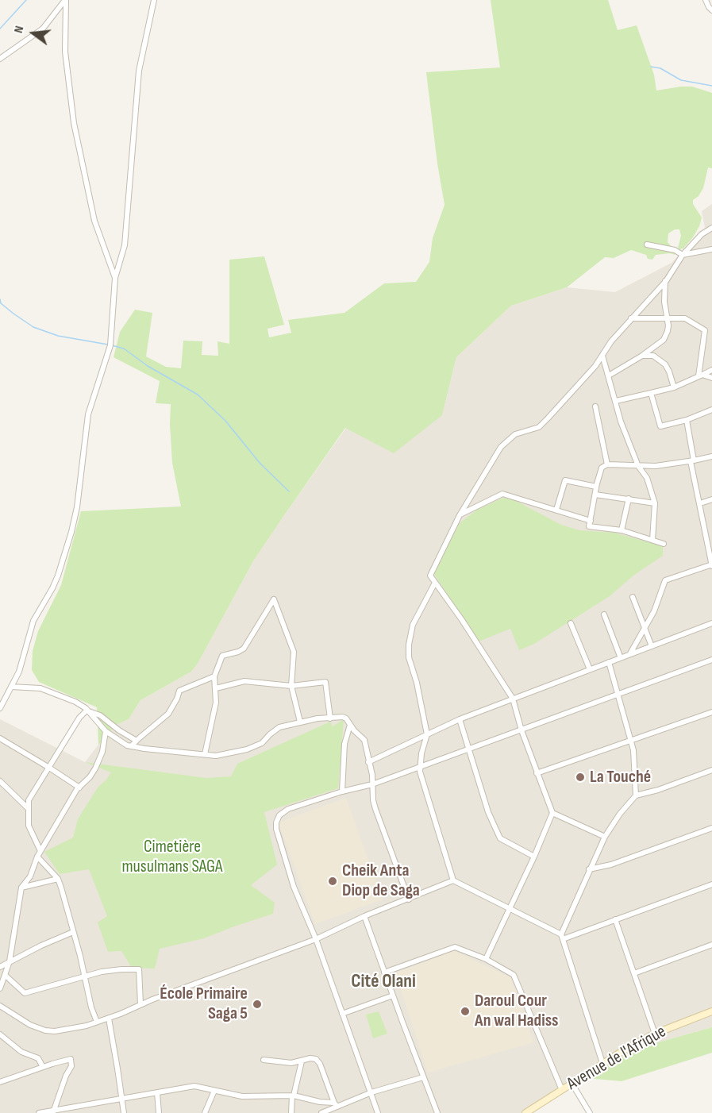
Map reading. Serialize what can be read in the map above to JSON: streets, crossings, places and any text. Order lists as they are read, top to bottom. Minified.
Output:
{"streets":{"main road":["Avenue de l'Afrique"]},"districts":["Cité Olani"],"parks":["Cimetière musulmans SAGA"],"places":["La Touché","Cheik Anta Diop de Saga","École Primaire Saga 5","Daroul Cour An wal Hadiss"],"north":"left"}
